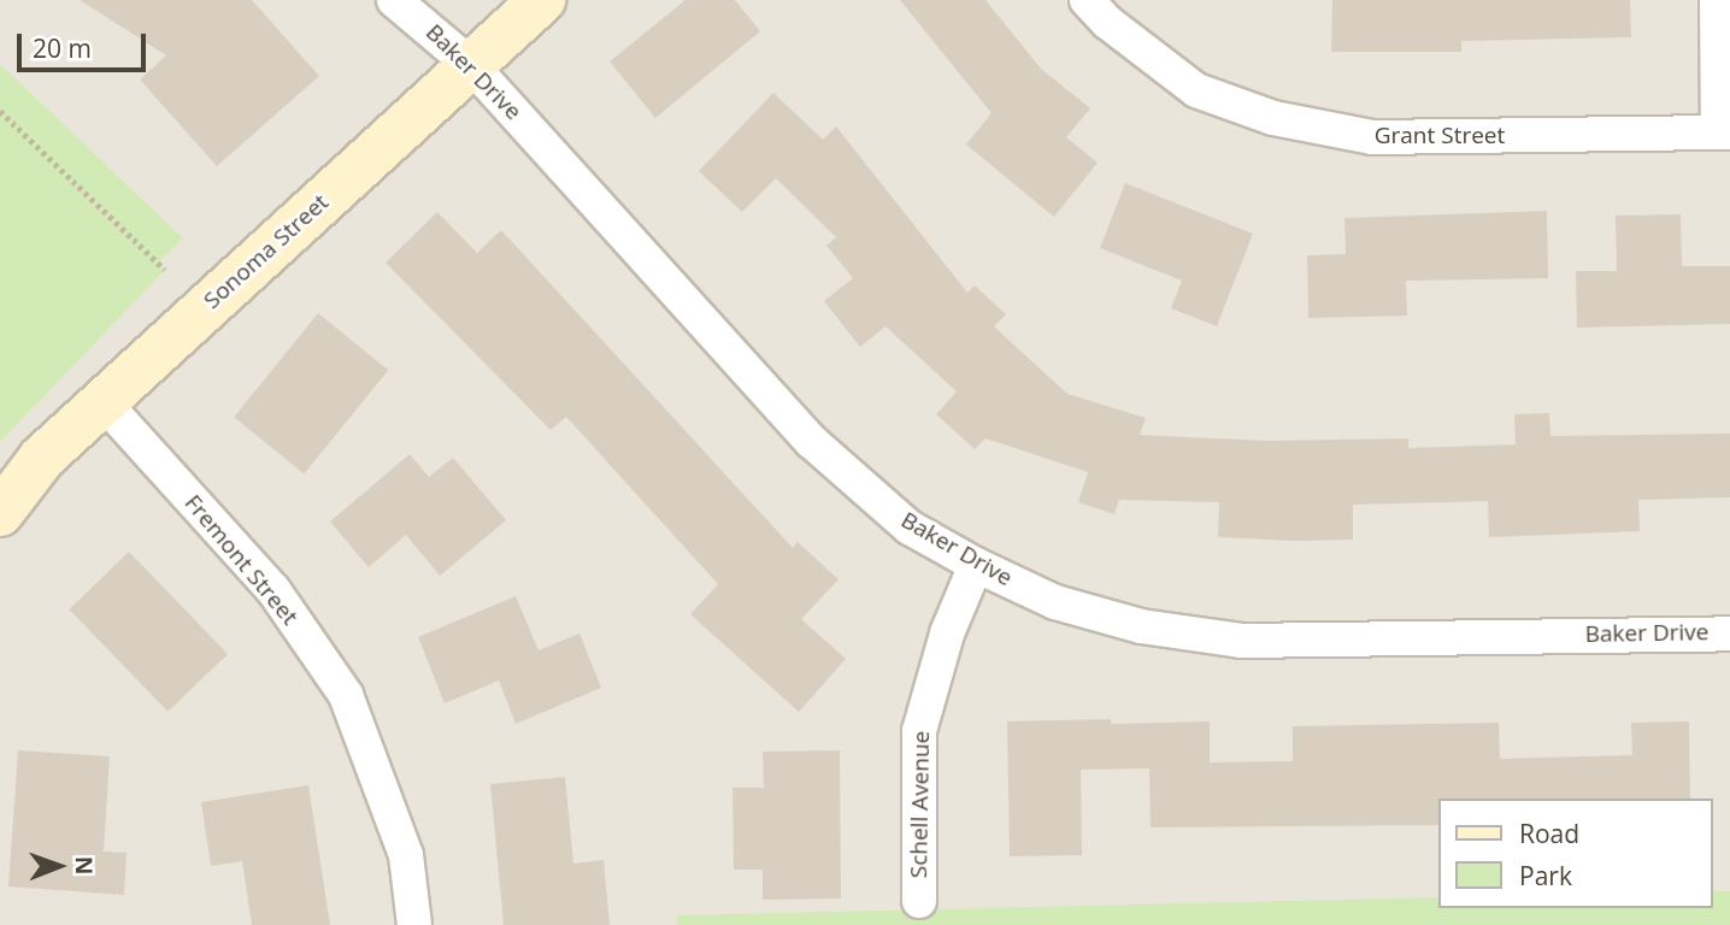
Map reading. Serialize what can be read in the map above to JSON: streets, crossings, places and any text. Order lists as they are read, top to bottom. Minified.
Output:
{"streets":{"street":["Baker Drive","Grant Street","Sonoma Street","Fremont Street","Schell Avenue"]},"crossings":[["Baker Drive","Sonoma Street"],["Baker Drive","Schell Avenue"],["Sonoma Street","Fremont Street"]],"legend":["Road","Park"],"scale_bar":"20 m","north":"right"}
